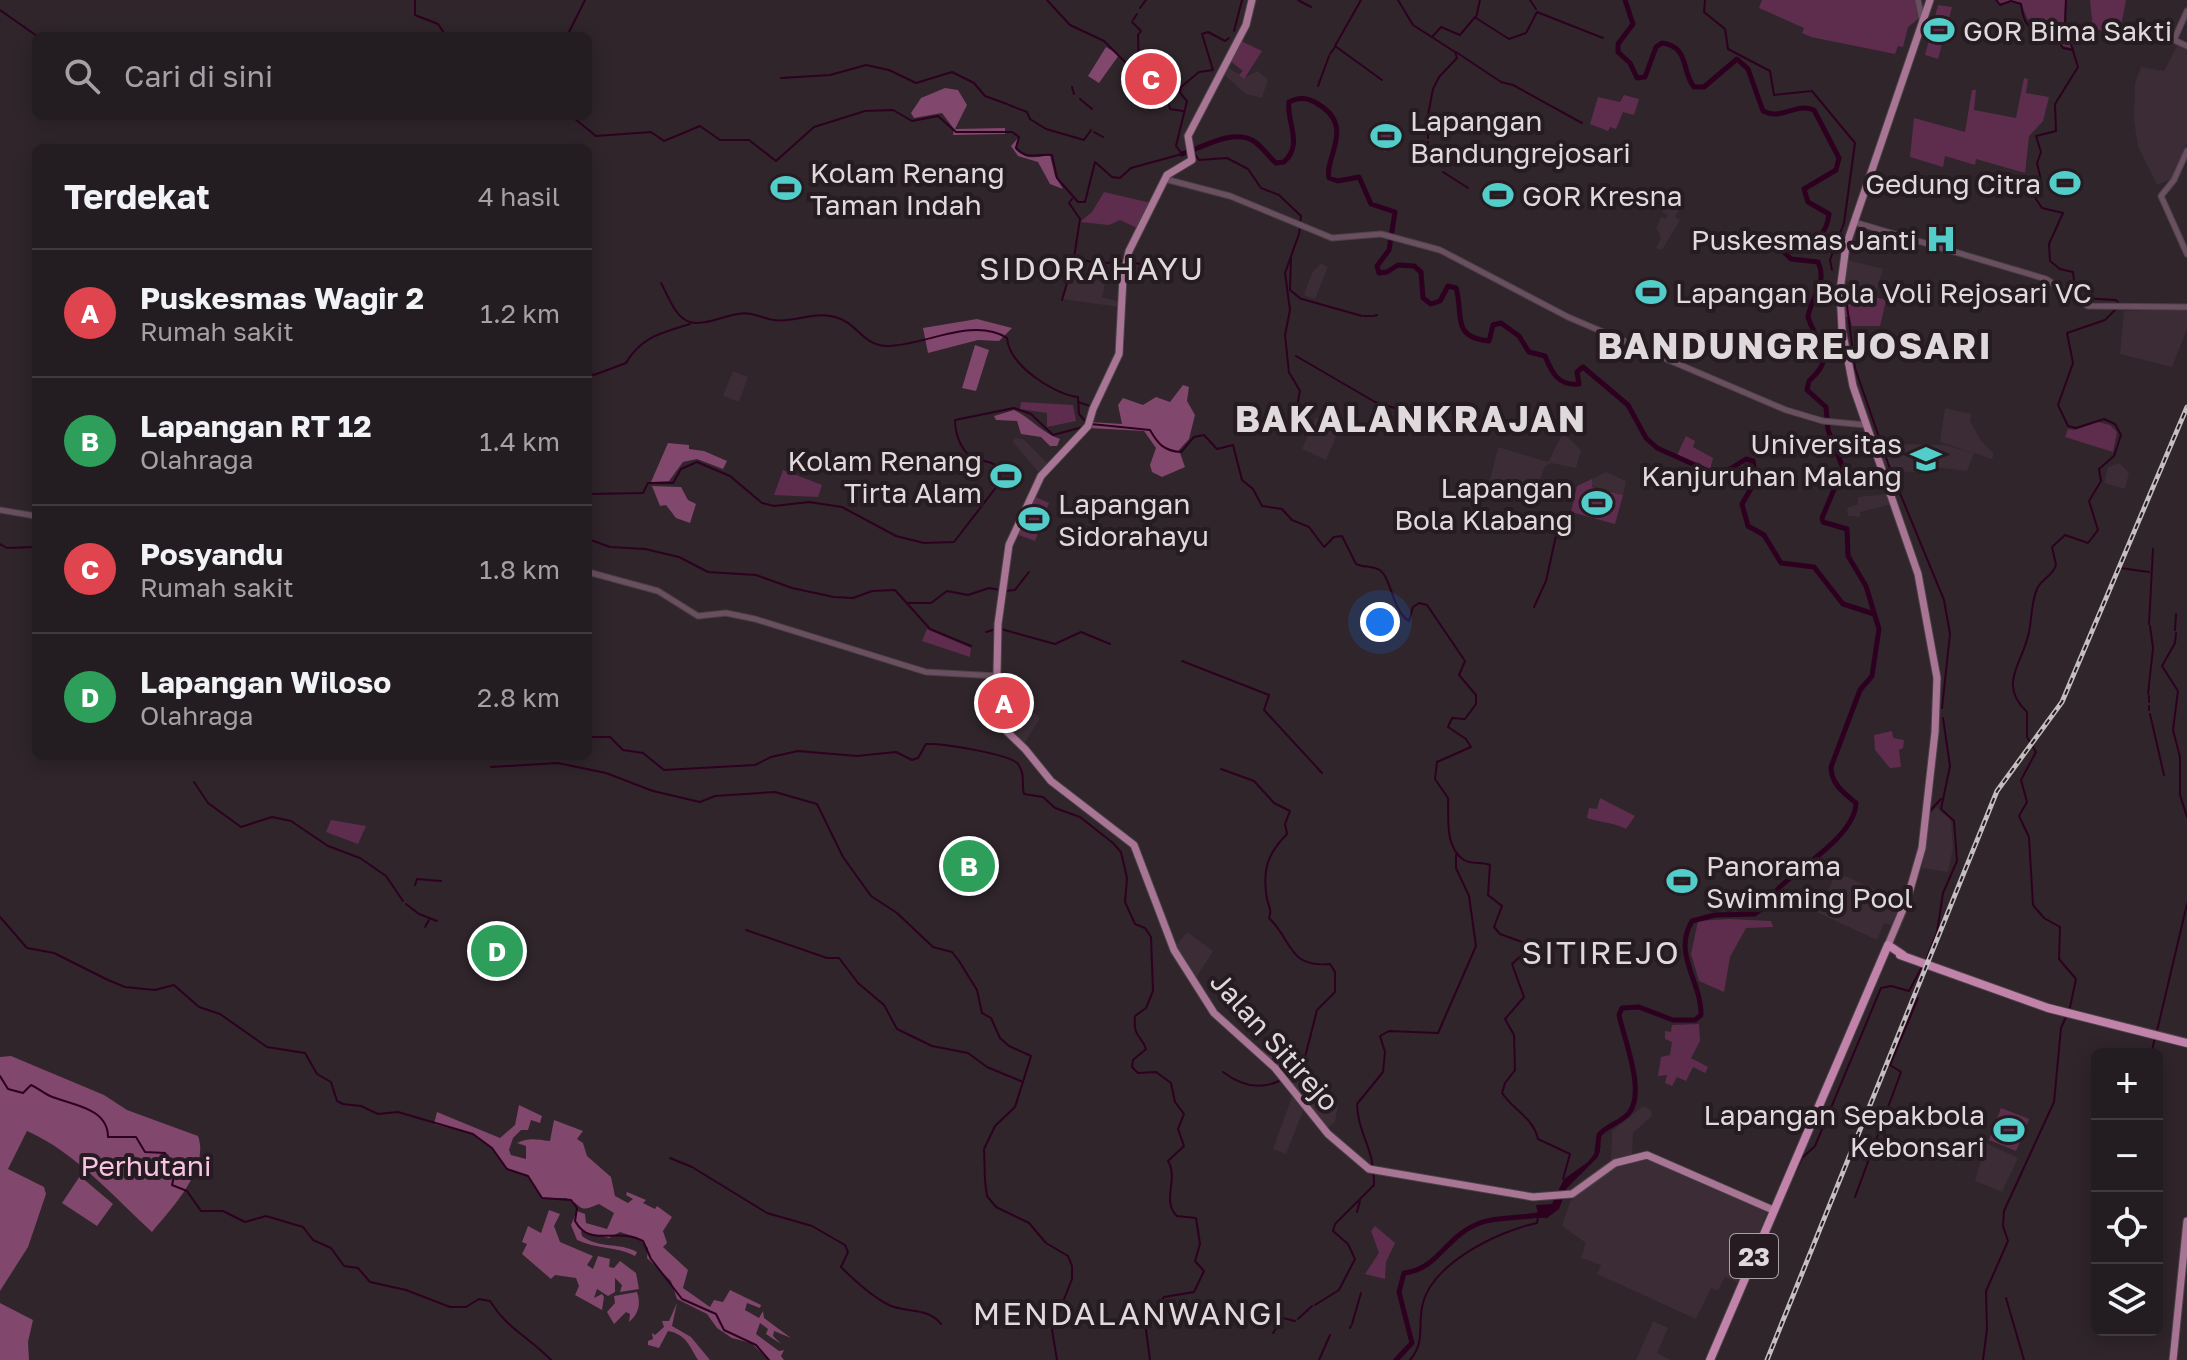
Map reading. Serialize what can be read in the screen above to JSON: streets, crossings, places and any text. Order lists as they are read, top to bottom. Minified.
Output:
{"streets":{"highway":["23"],"main road":["Jalan Sitirejo"]},"crossings":[["Jalan Sitirejo","23"]],"districts":["SIDORAHAYU","BANDUNGREJOSARI","BAKALANKRAJAN","SITIREJO","MENDALANWANGI"],"parks":["Perhutani"],"places":{"sports":["GOR Bima Sakti","Lapangan Bandungrejosari","Gedung Citra","Kolam Renang Taman Indah","GOR Kresna","Lapangan Bola Voli Rejosari VC","Kolam Renang Tirta Alam","Lapangan Bola Klabang","Lapangan Sidorahayu","Panorama Swimming Pool","Lapangan Sepakbola Kebonsari"],"hospital":["Puskesmas Janti"],"school or university":["Universitas Kanjuruhan Malang"]},"page":{"search":"Cari di sini","pins":["C","A","B","D"],"heading":["Terdekat","4 hasil"],"list":[{"mark":"A","name":"Puskesmas Wagir 2","note":"Rumah sakit","value":"1.2 km"},{"mark":"B","name":"Lapangan RT 12","note":"Olahraga","value":"1.4 km"},{"mark":"C","name":"Posyandu","note":"Rumah sakit","value":"1.8 km"},{"mark":"D","name":"Lapangan Wiloso","note":"Olahraga","value":"2.8 km"}],"map_buttons":["+","−"]}}
